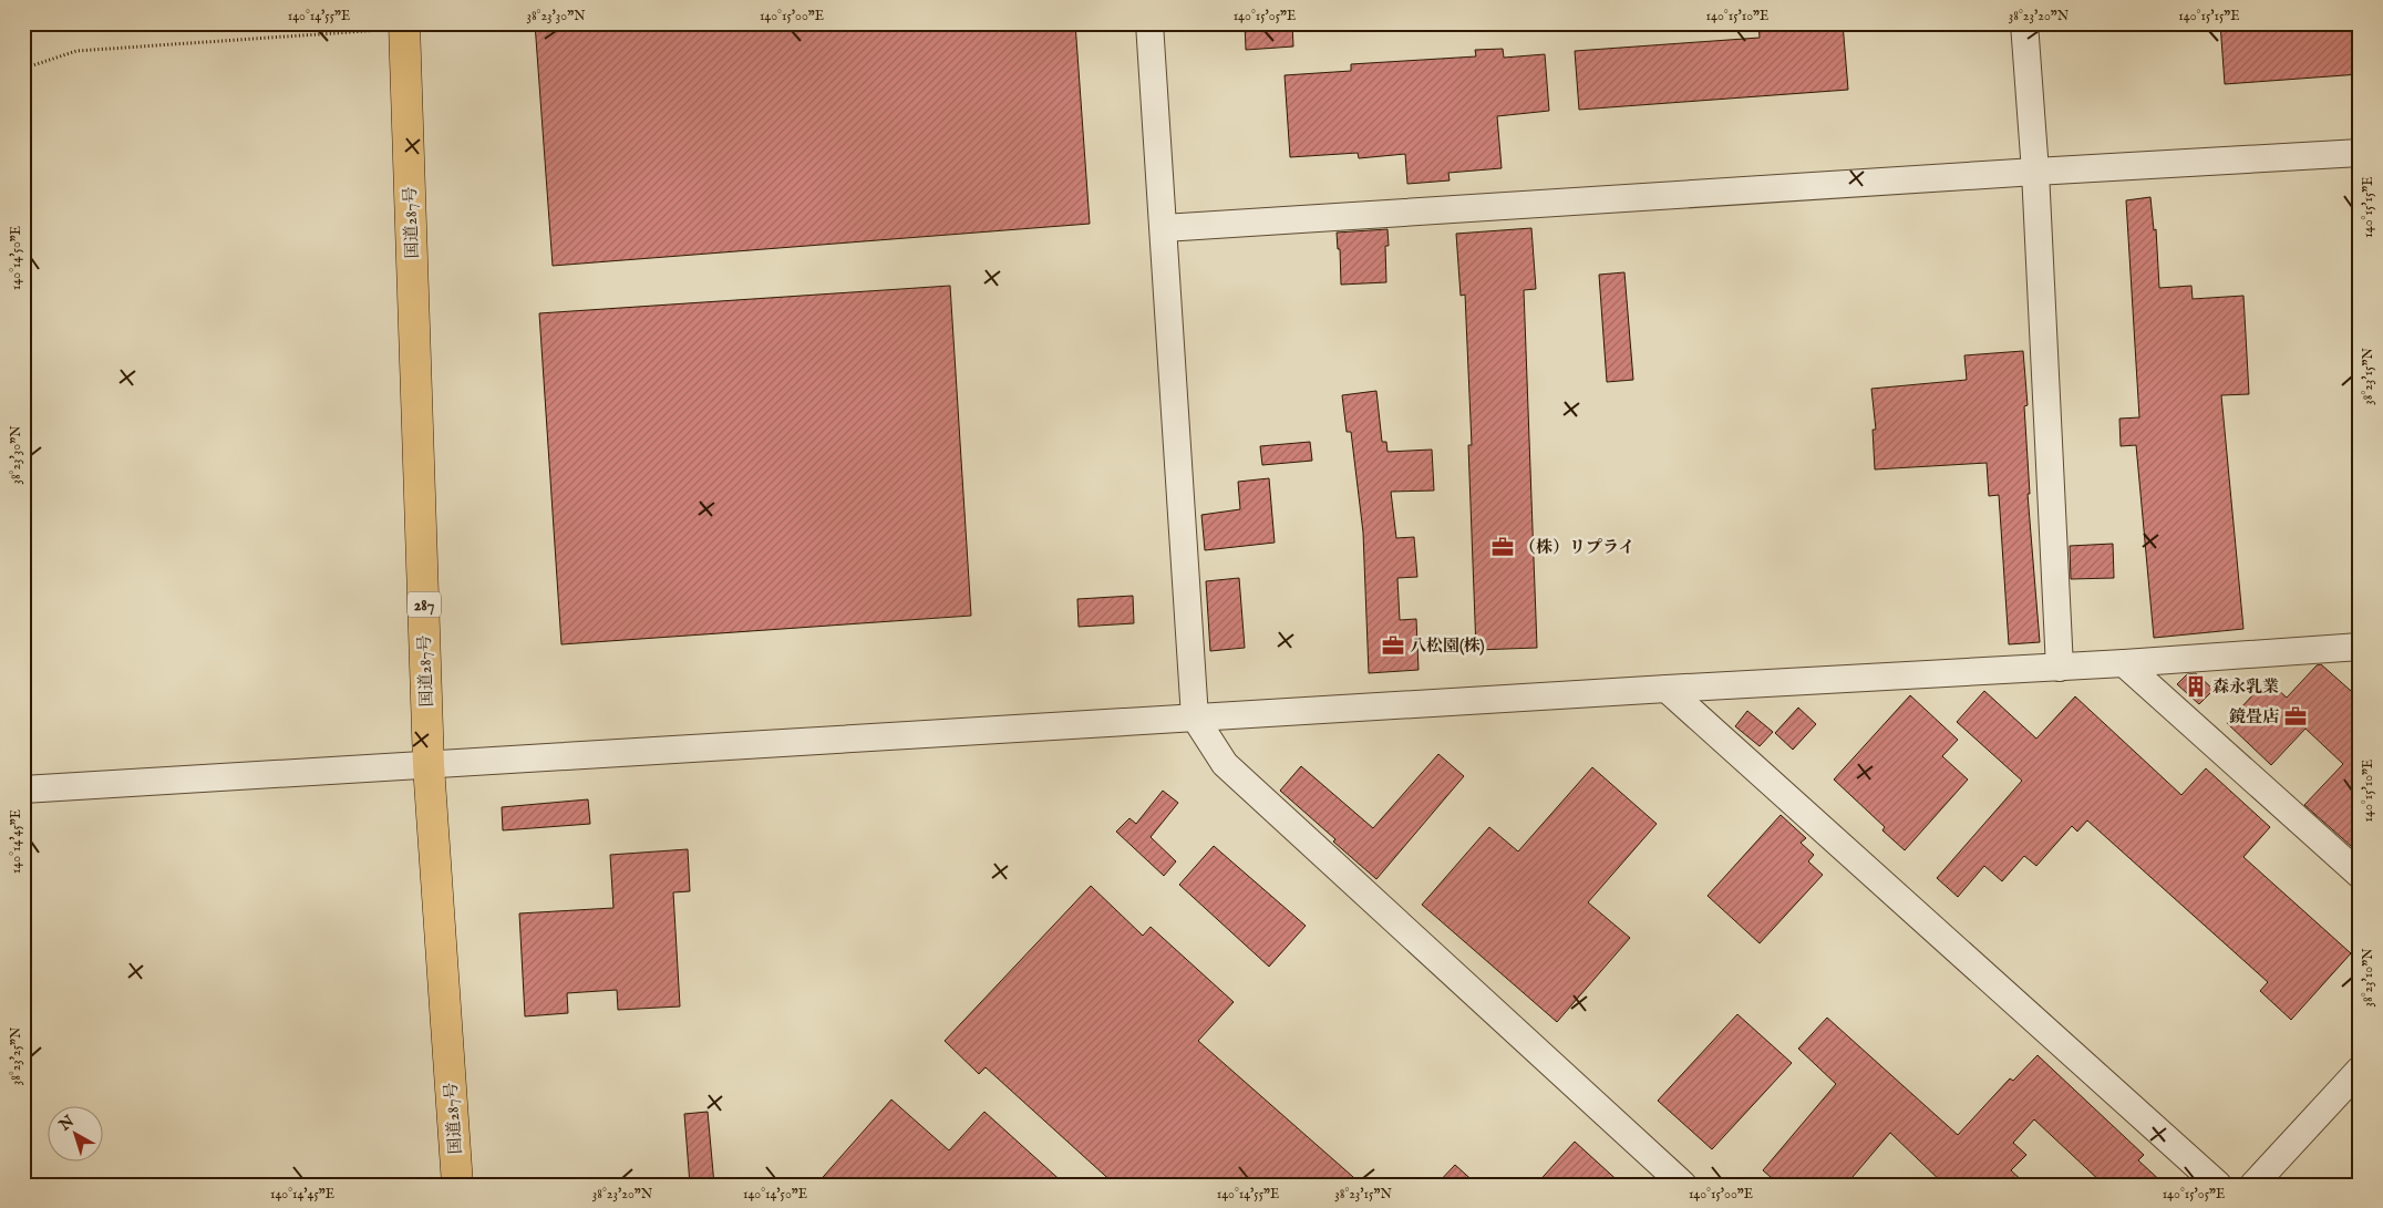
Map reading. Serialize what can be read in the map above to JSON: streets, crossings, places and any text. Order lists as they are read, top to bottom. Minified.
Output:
{"streets":{"highway":["国道287号","287"]},"places":{"office":["（株）リプライ","八松園(株)","鏡畳店"],"building":["森永乳業"]},"north":"top left","coordinates":["140°14'55\"E","38°23'30\"N","140°15'00\"E","140°15'05\"E","140°15'10\"E","38°23'20\"N","140°15'15\"E","140°14'50\"E","38°23'15\"N","140°14'45\"E","38°23'10\"N","38°23'25\"N"]}
